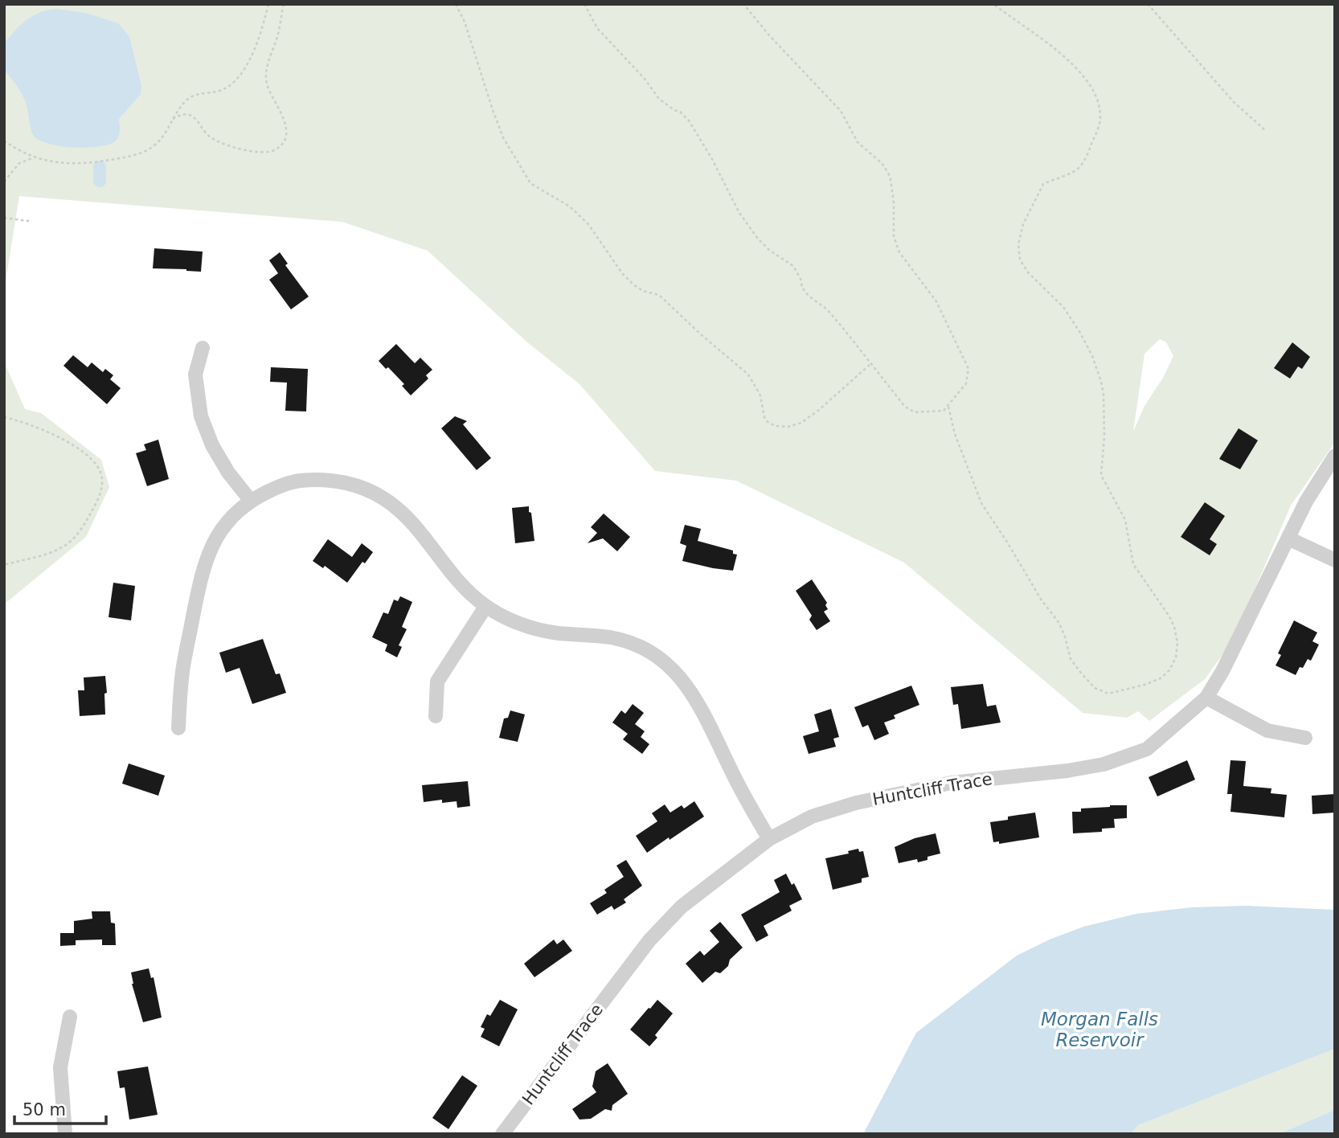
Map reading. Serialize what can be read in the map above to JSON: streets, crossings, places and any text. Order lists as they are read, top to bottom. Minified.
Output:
{"streets":{"street":["Huntcliff Trace"]},"water":["Morgan Falls Reservoir"],"scale_bar":"50 m"}
